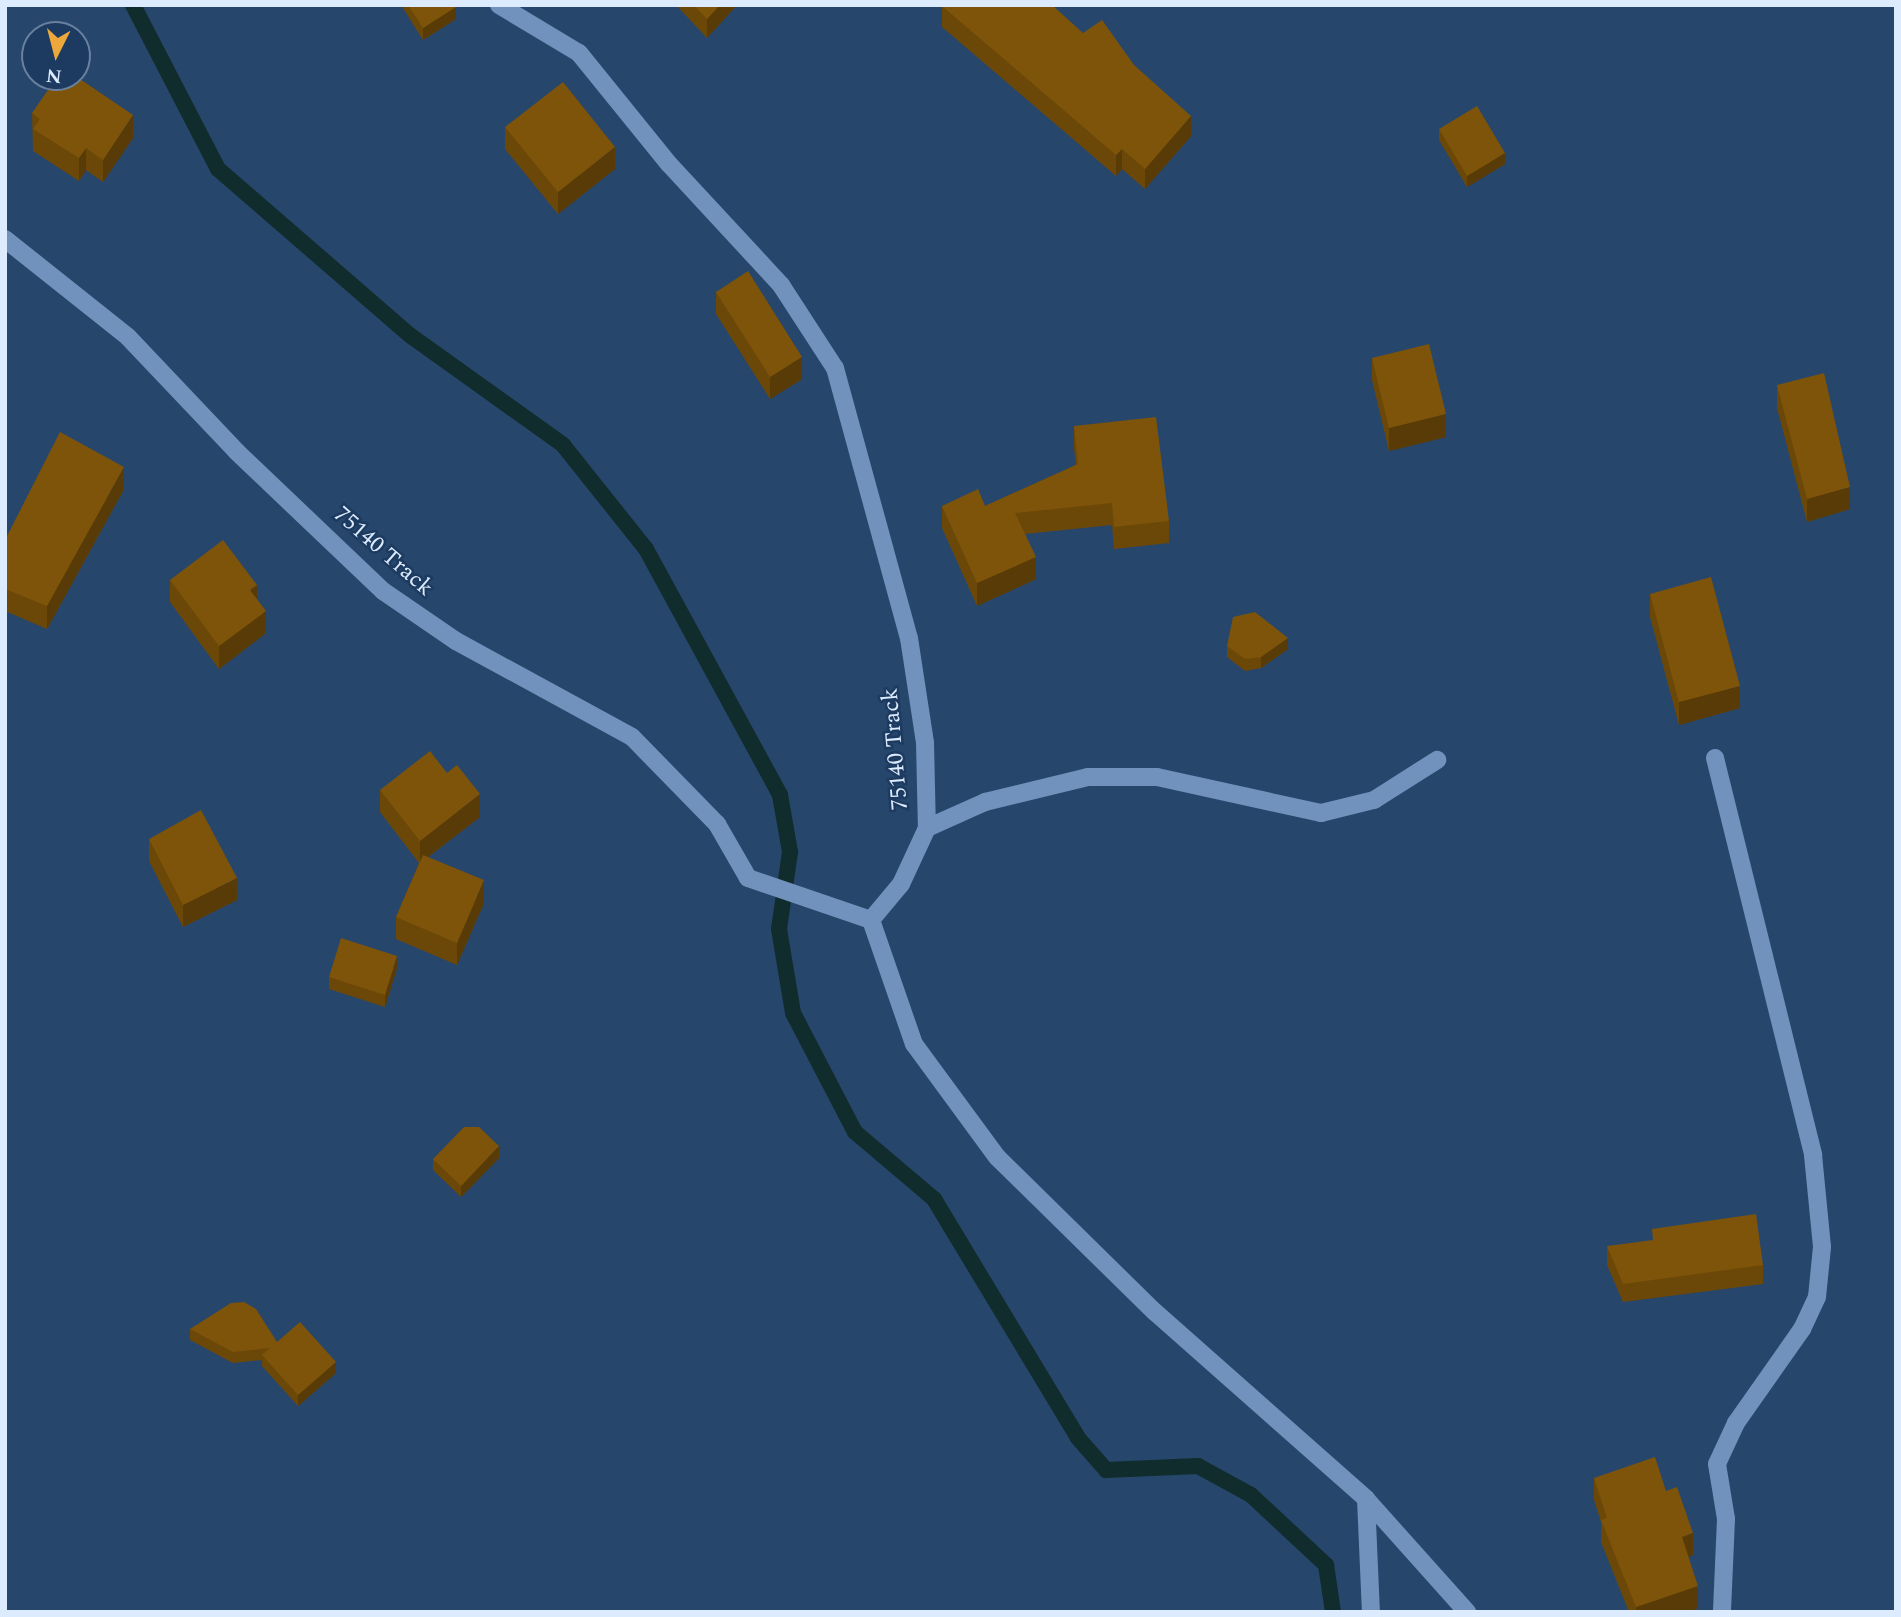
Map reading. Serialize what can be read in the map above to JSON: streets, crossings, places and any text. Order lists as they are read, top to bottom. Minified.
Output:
{"streets":{"street":["75140 Track"]},"north":"bottom"}
